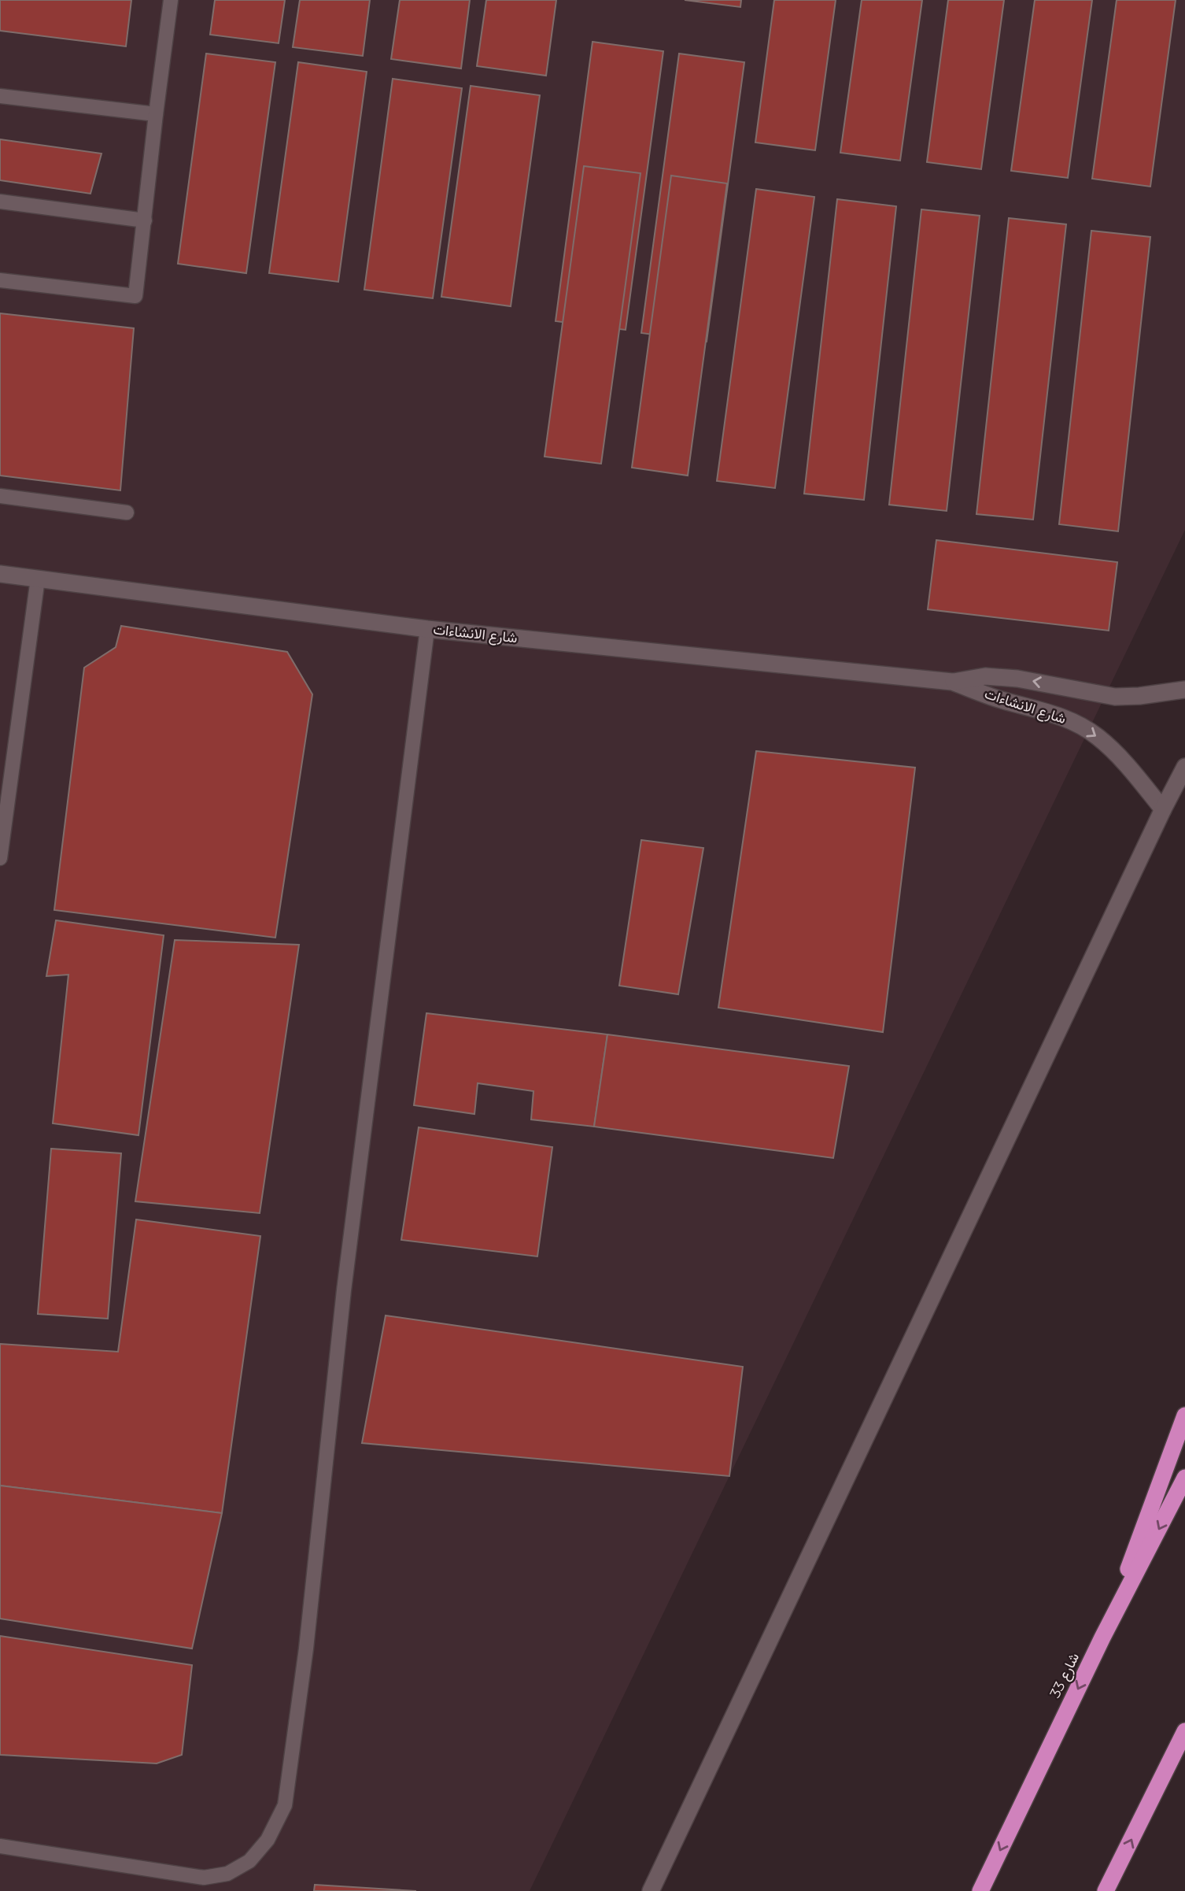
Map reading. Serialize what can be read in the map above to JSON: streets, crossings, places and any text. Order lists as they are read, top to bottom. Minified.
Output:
{"streets":{"highway":["شارع 33"],"street":["شارع الانشاءات"]}}
